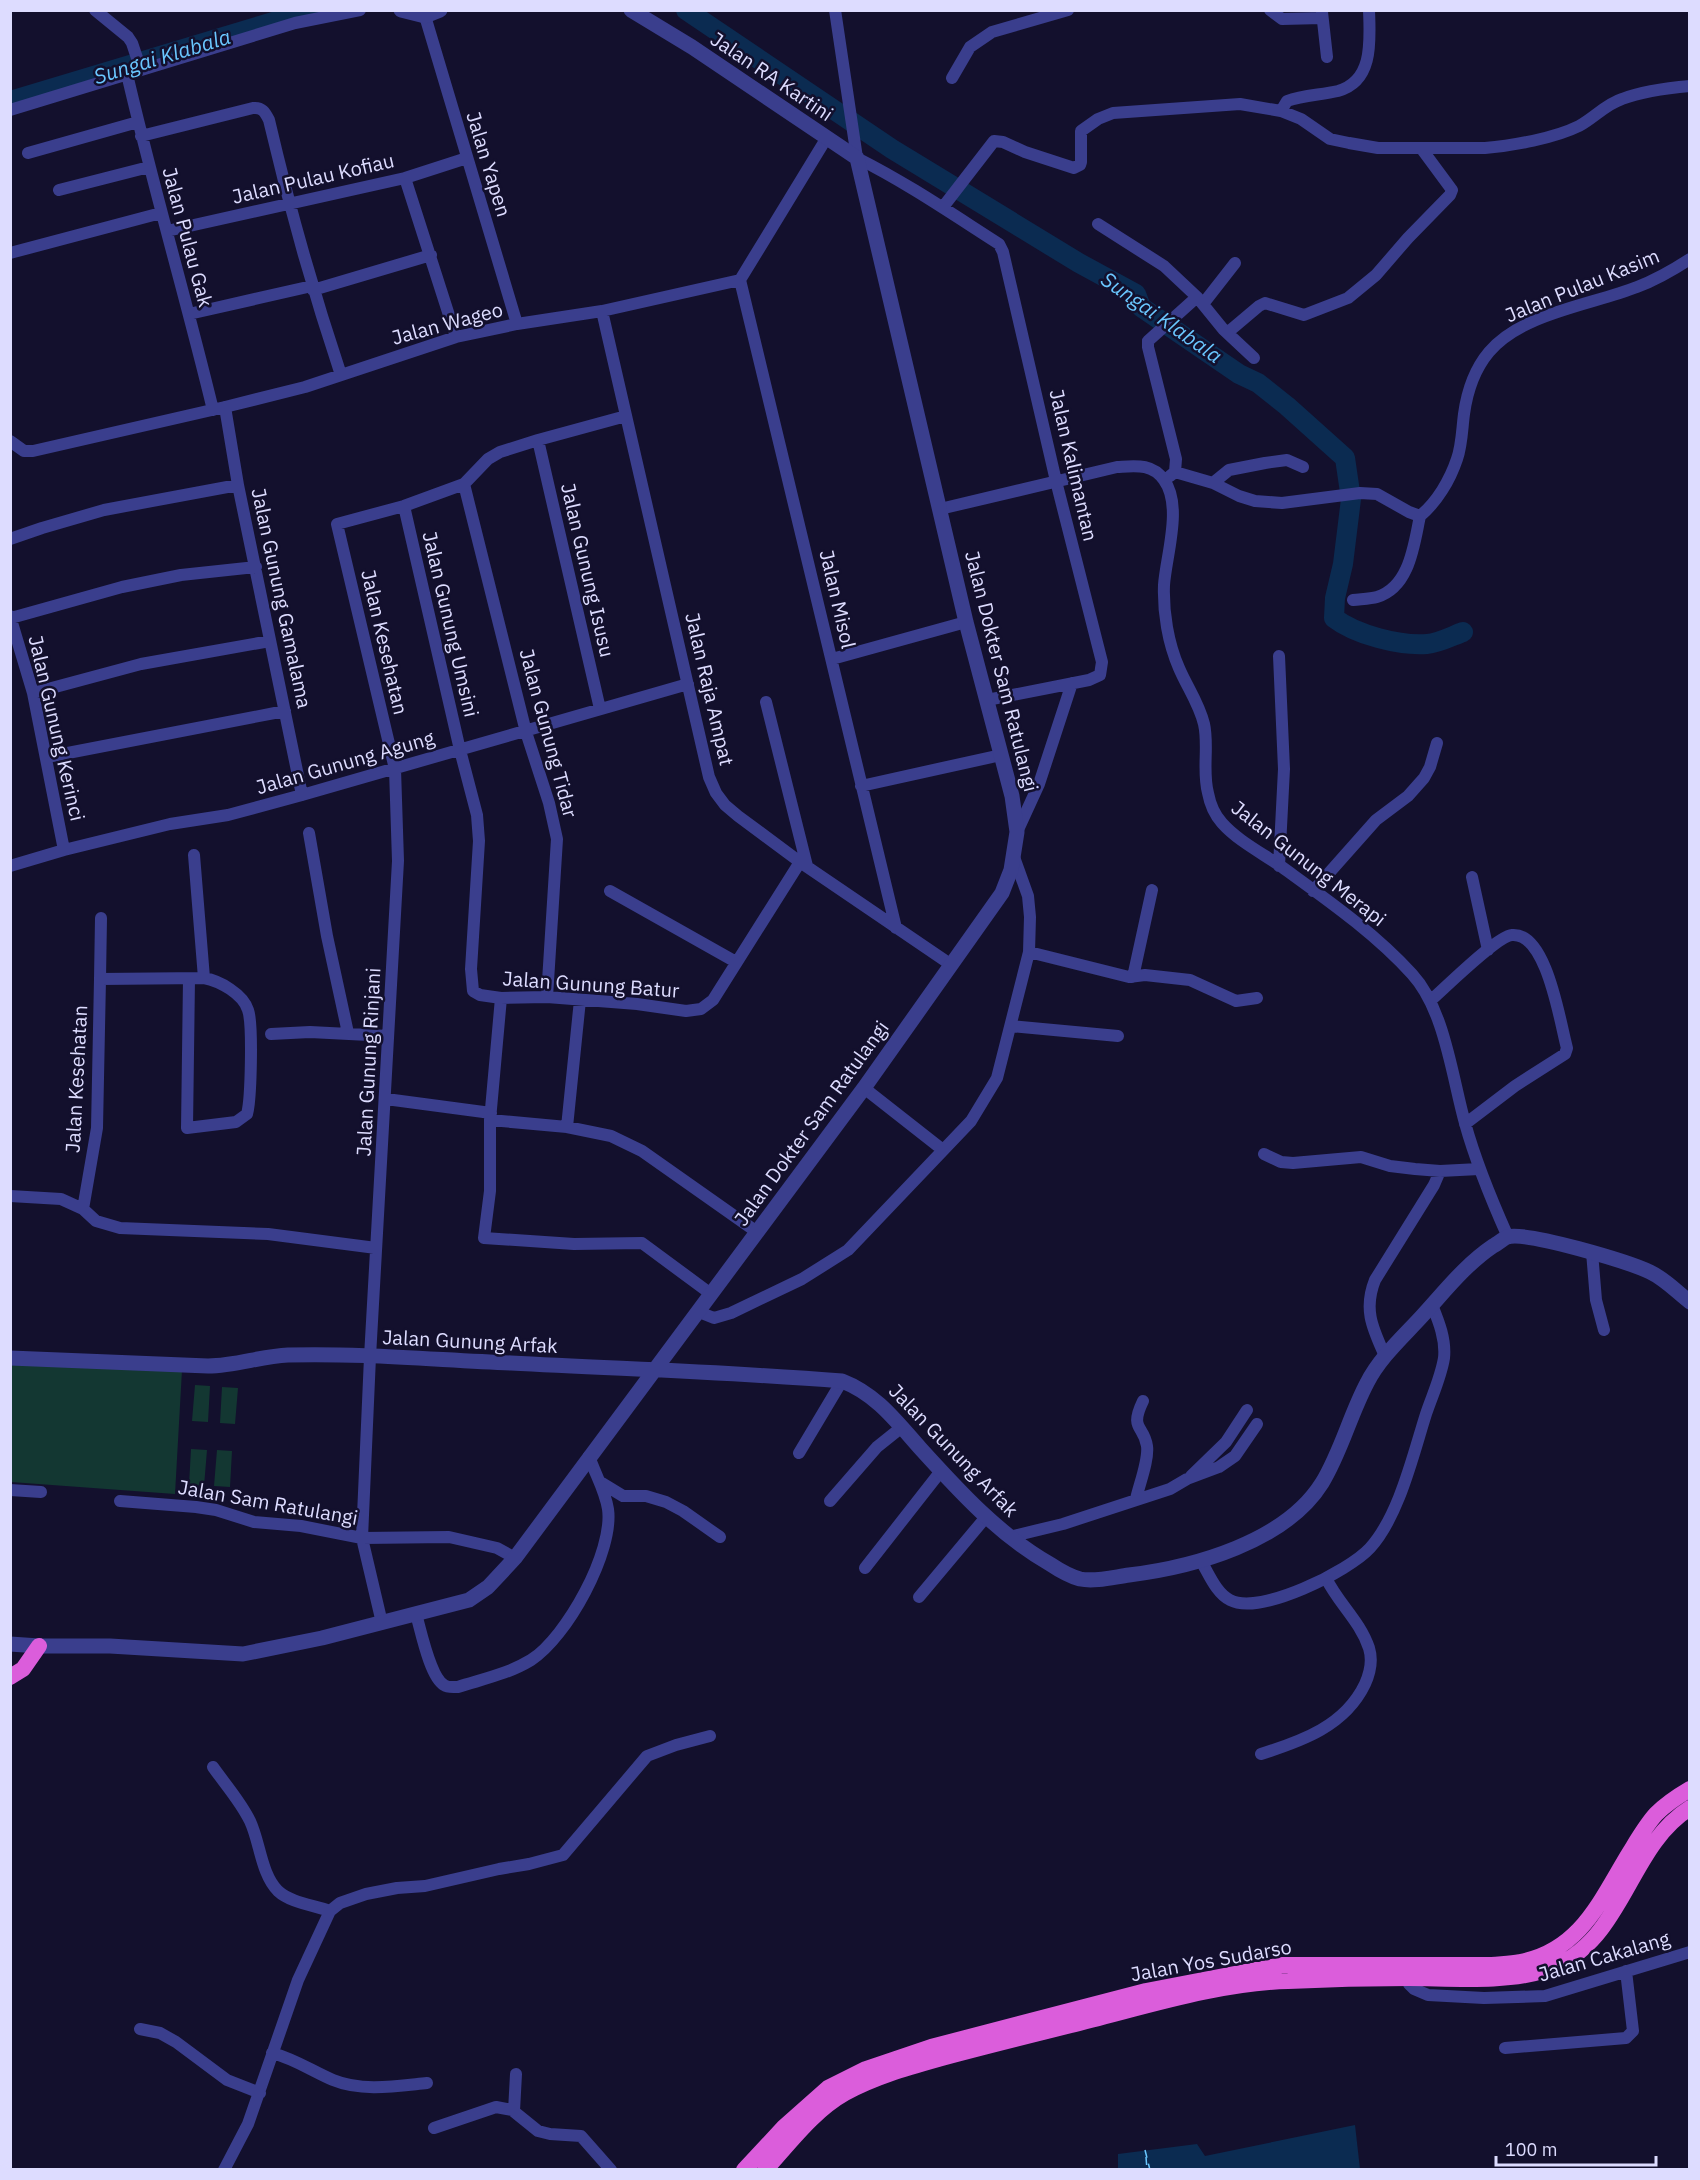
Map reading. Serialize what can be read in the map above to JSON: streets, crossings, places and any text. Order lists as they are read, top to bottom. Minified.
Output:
{"streets":{"highway":["Jalan Yos Sudarso"],"street":["Jalan RA Kartini","Jalan Yapen","Jalan Pulau Kofiau","Jalan Pulau Gak","Jalan Pulau Kasim","Jalan Wageo","Jalan Kalimantan","Jalan Gunung Isusu","Jalan Gunung Gamalama","Jalan Misol","Jalan Gunung Umsini","Jalan Kesehatan","Jalan Dokter Sam Ratulangi","Jalan Raja Ampat","Jalan Gunung Kerinci","Jalan Gunung Tidar","Jalan Gunung Agung","Jalan Gunung Merapi","Jalan Gunung Batur","Jalan Gunung Rinjani","Jalan Gunung Arfak","Jalan Sam Ratulangi","Jalan Cakalang"]},"crossings":[["Jalan RA Kartini","Jalan Kalimantan"],["Jalan RA Kartini","Jalan Dokter Sam Ratulangi"],["Jalan Yapen","Jalan Pulau Kofiau"],["Jalan Yapen","Jalan Wageo"],["Jalan Pulau Kofiau","Jalan Pulau Gak"],["Jalan Pulau Gak","Jalan Wageo"],["Jalan Pulau Gak","Jalan Gunung Gamalama"],["Jalan Wageo","Jalan Gunung Gamalama"],["Jalan Wageo","Jalan Misol"],["Jalan Wageo","Jalan Raja Ampat"],["Jalan Kalimantan","Jalan Dokter Sam Ratulangi"],["Jalan Gunung Isusu","Jalan Gunung Agung"],["Jalan Gunung Gamalama","Jalan Gunung Agung"],["Jalan Misol","Jalan Raja Ampat"],["Jalan Gunung Umsini","Jalan Kesehatan"],["Jalan Gunung Umsini","Jalan Gunung Agung"],["Jalan Gunung Umsini","Jalan Gunung Batur"],["Jalan Kesehatan","Jalan Gunung Agung"],["Jalan Kesehatan","Jalan Gunung Rinjani"],["Jalan Dokter Sam Ratulangi","Jalan Raja Ampat"],["Jalan Dokter Sam Ratulangi","Jalan Gunung Rinjani"],["Jalan Dokter Sam Ratulangi","Jalan Gunung Arfak"],["Jalan Dokter Sam Ratulangi","Jalan Sam Ratulangi"],["Jalan Raja Ampat","Jalan Gunung Agung"],["Jalan Raja Ampat","Jalan Gunung Batur"],["Jalan Gunung Kerinci","Jalan Gunung Agung"],["Jalan Gunung Tidar","Jalan Gunung Agung"],["Jalan Gunung Tidar","Jalan Gunung Batur"],["Jalan Gunung Agung","Jalan Gunung Rinjani"],["Jalan Gunung Merapi","Jalan Gunung Arfak"],["Jalan Gunung Rinjani","Jalan Gunung Arfak"],["Jalan Gunung Rinjani","Jalan Sam Ratulangi"],["Jalan Cakalang","Jalan Yos Sudarso"]],"water":["Sungai Klabala"],"scale_bar":"100 m"}
